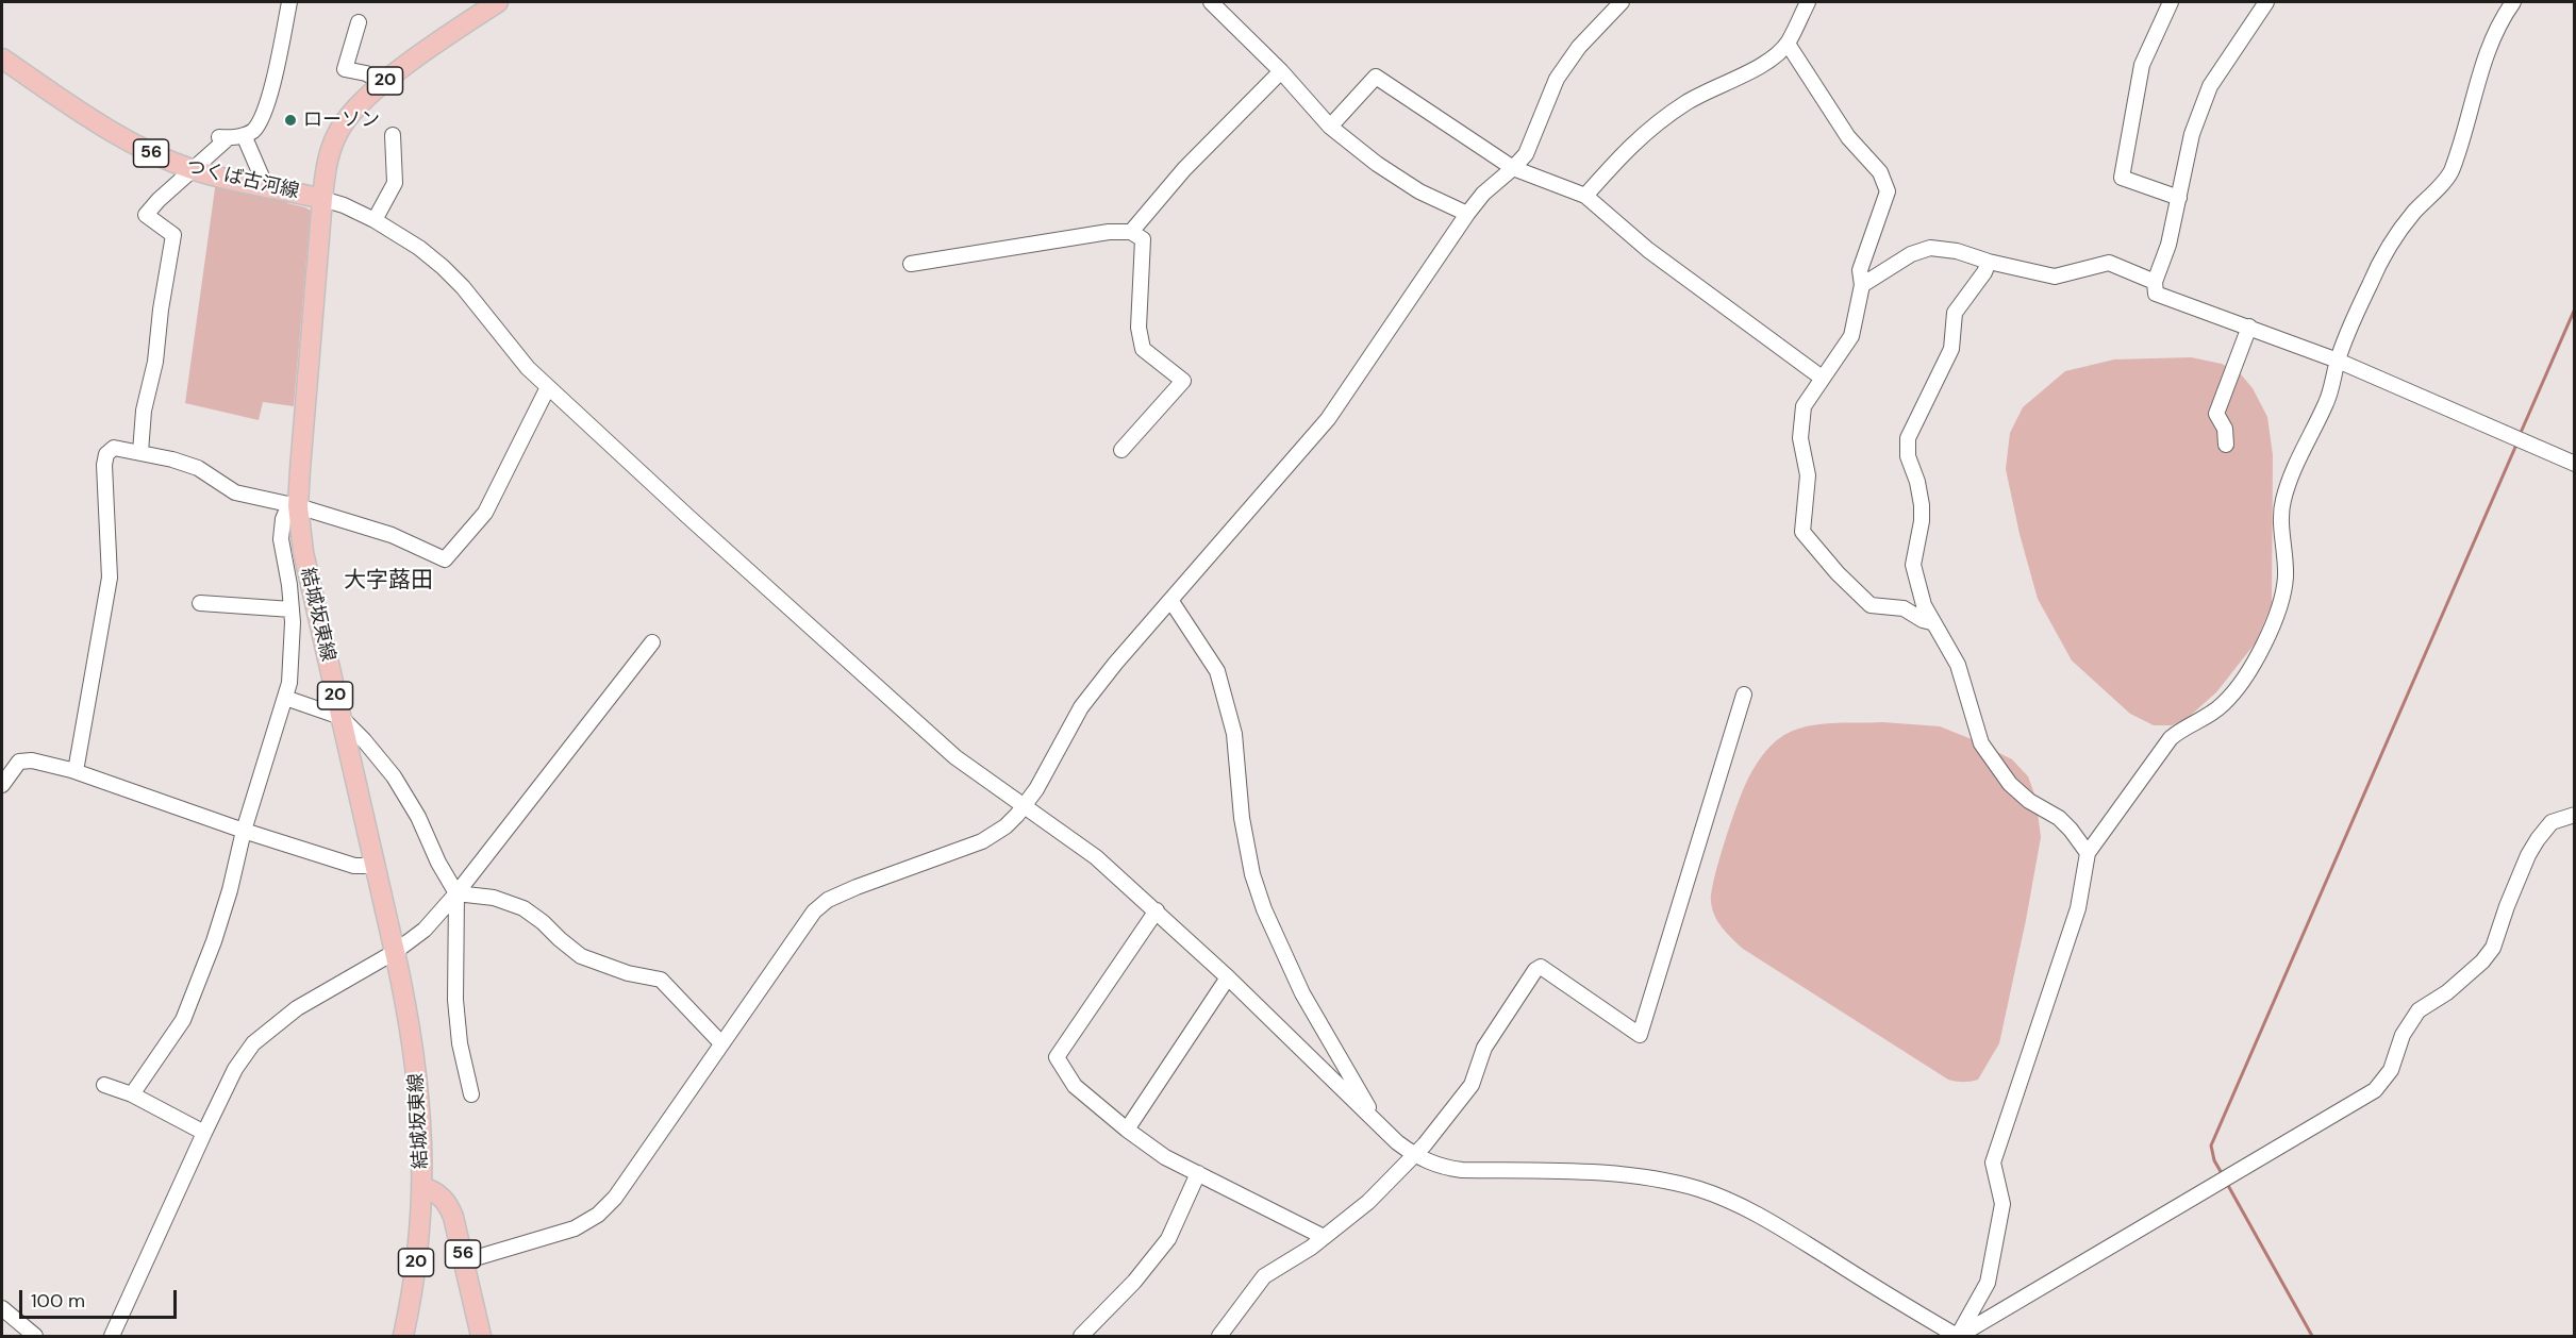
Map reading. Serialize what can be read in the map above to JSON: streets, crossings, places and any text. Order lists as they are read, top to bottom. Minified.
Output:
{"streets":{"main road":["20","56","つくば古河線","結城坂東線"]},"crossings":[["56","結城坂東線"],["つくば古河線","結城坂東線"]],"districts":["大字蕗田"],"places":["ローソン"],"scale_bar":"100 m"}
